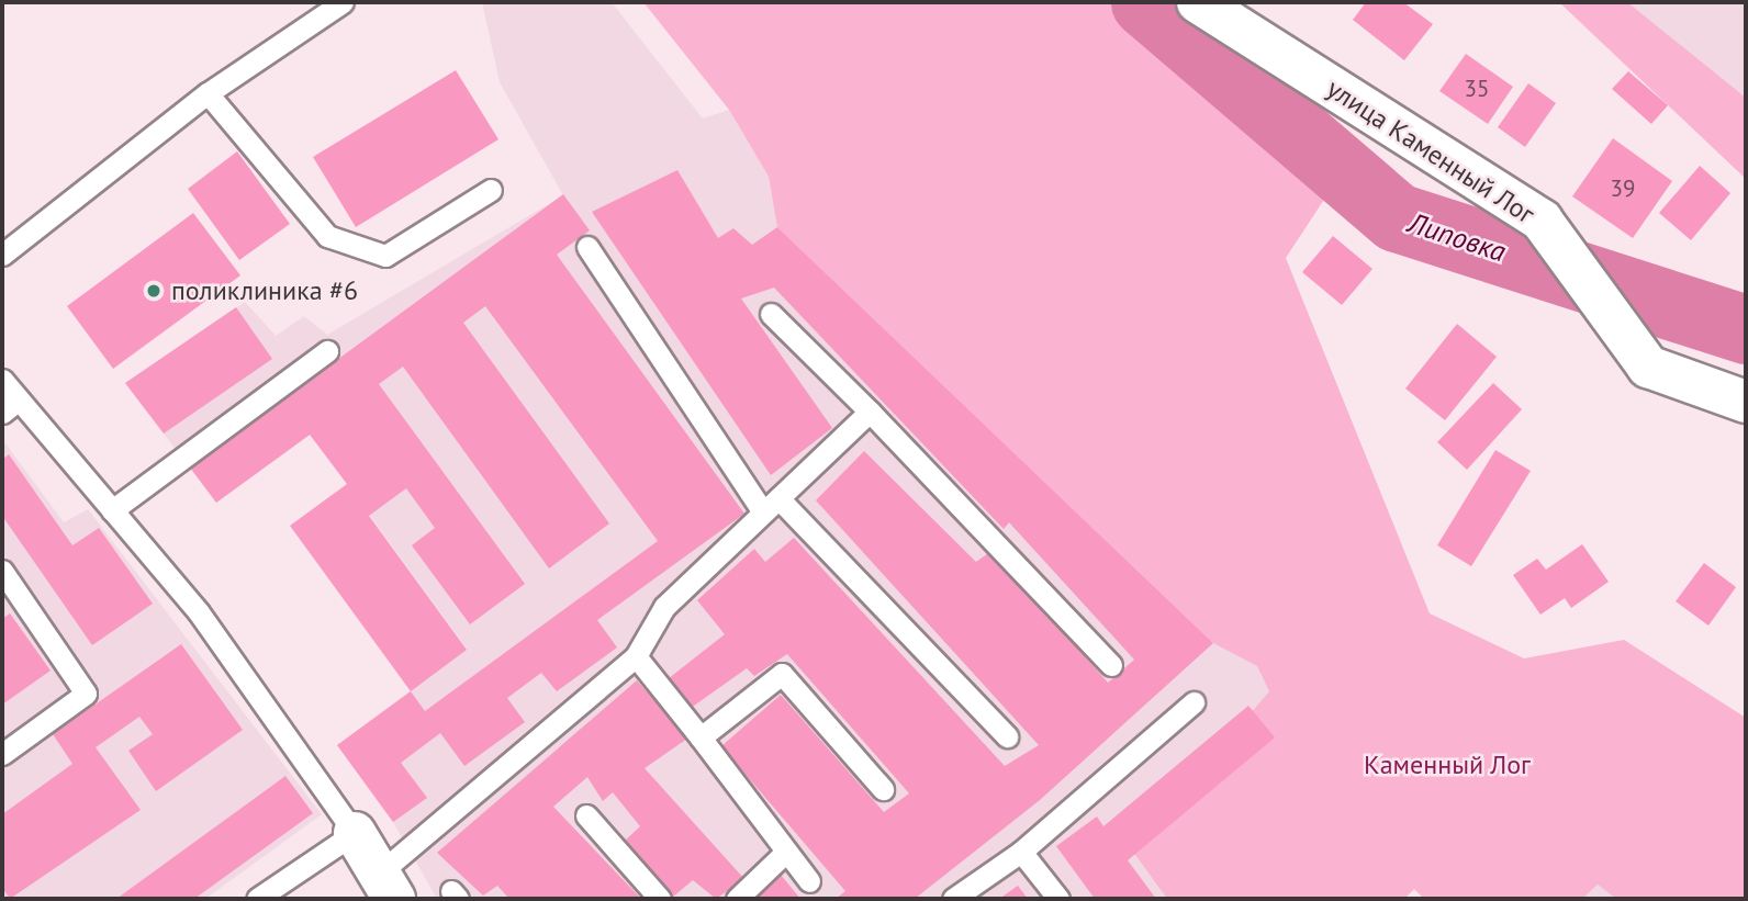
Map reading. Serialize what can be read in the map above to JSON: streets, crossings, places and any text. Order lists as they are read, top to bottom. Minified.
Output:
{"streets":{"street":["улица Каменный Лог"]},"water":["Липовка"],"parks":["Каменный Лог"],"places":["поликлиника #6"],"house_numbers":["35","39"]}
